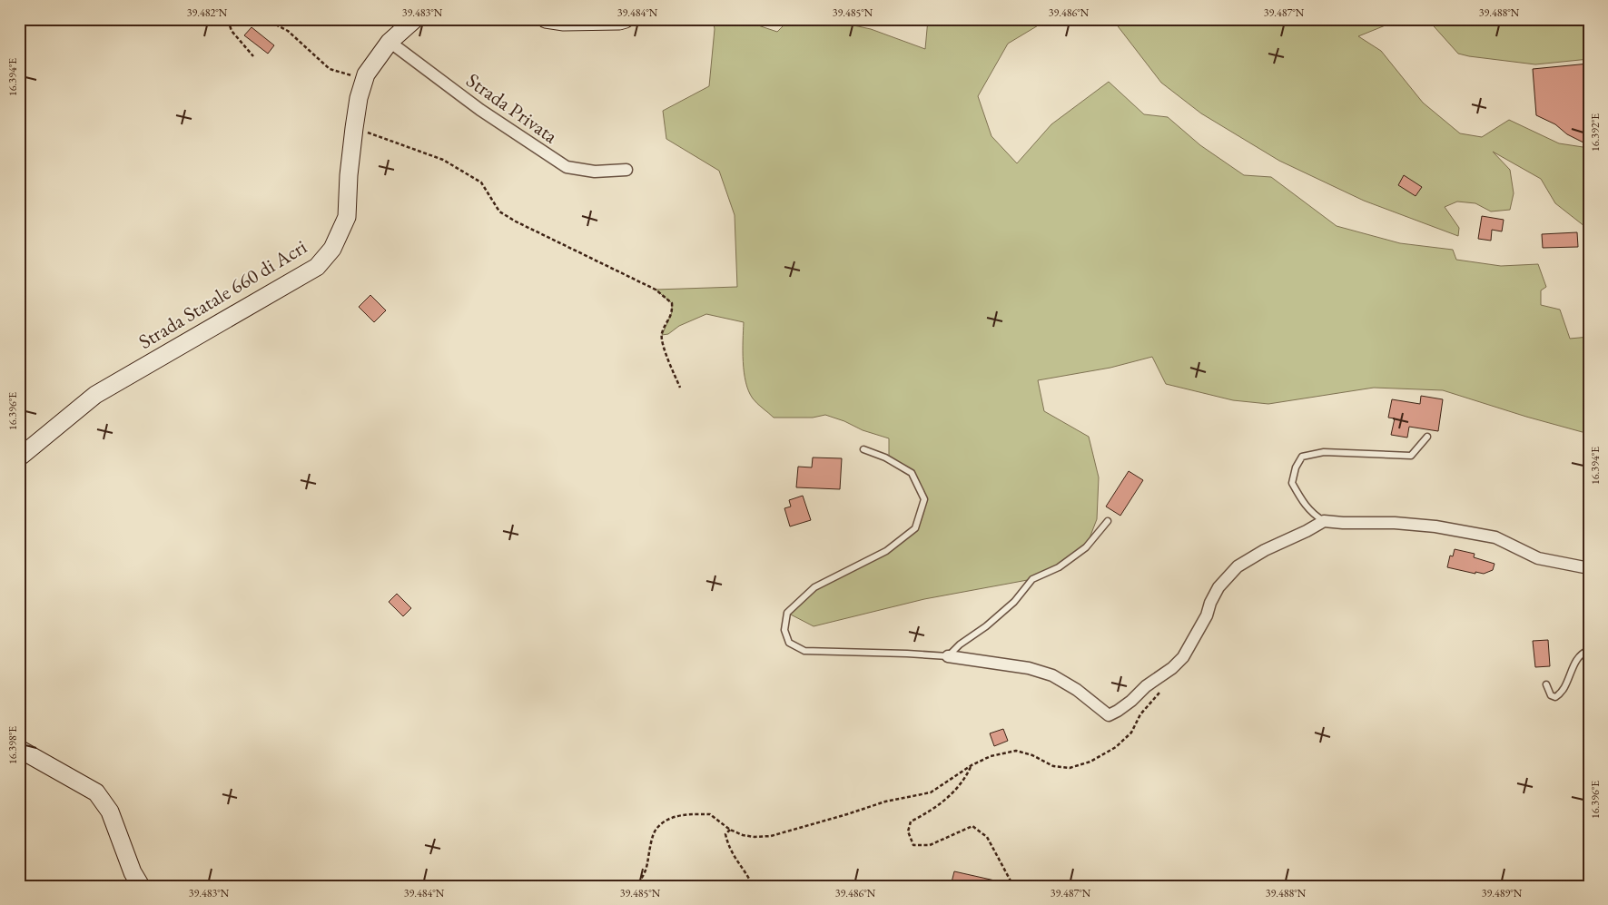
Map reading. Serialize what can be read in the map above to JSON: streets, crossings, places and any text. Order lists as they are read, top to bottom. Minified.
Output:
{"streets":{"main road":["Strada Statale 660 di Acri"],"street":["Strada Privata"]},"crossings":[["Strada Privata","Strada Statale 660 di Acri"]],"coordinates":["39.482°N","39.483°N","39.484°N","39.485°N","39.486°N","39.487°N","39.488°N","16.394°E","16.392°E","16.396°E","16.398°E","39.489°N"]}
